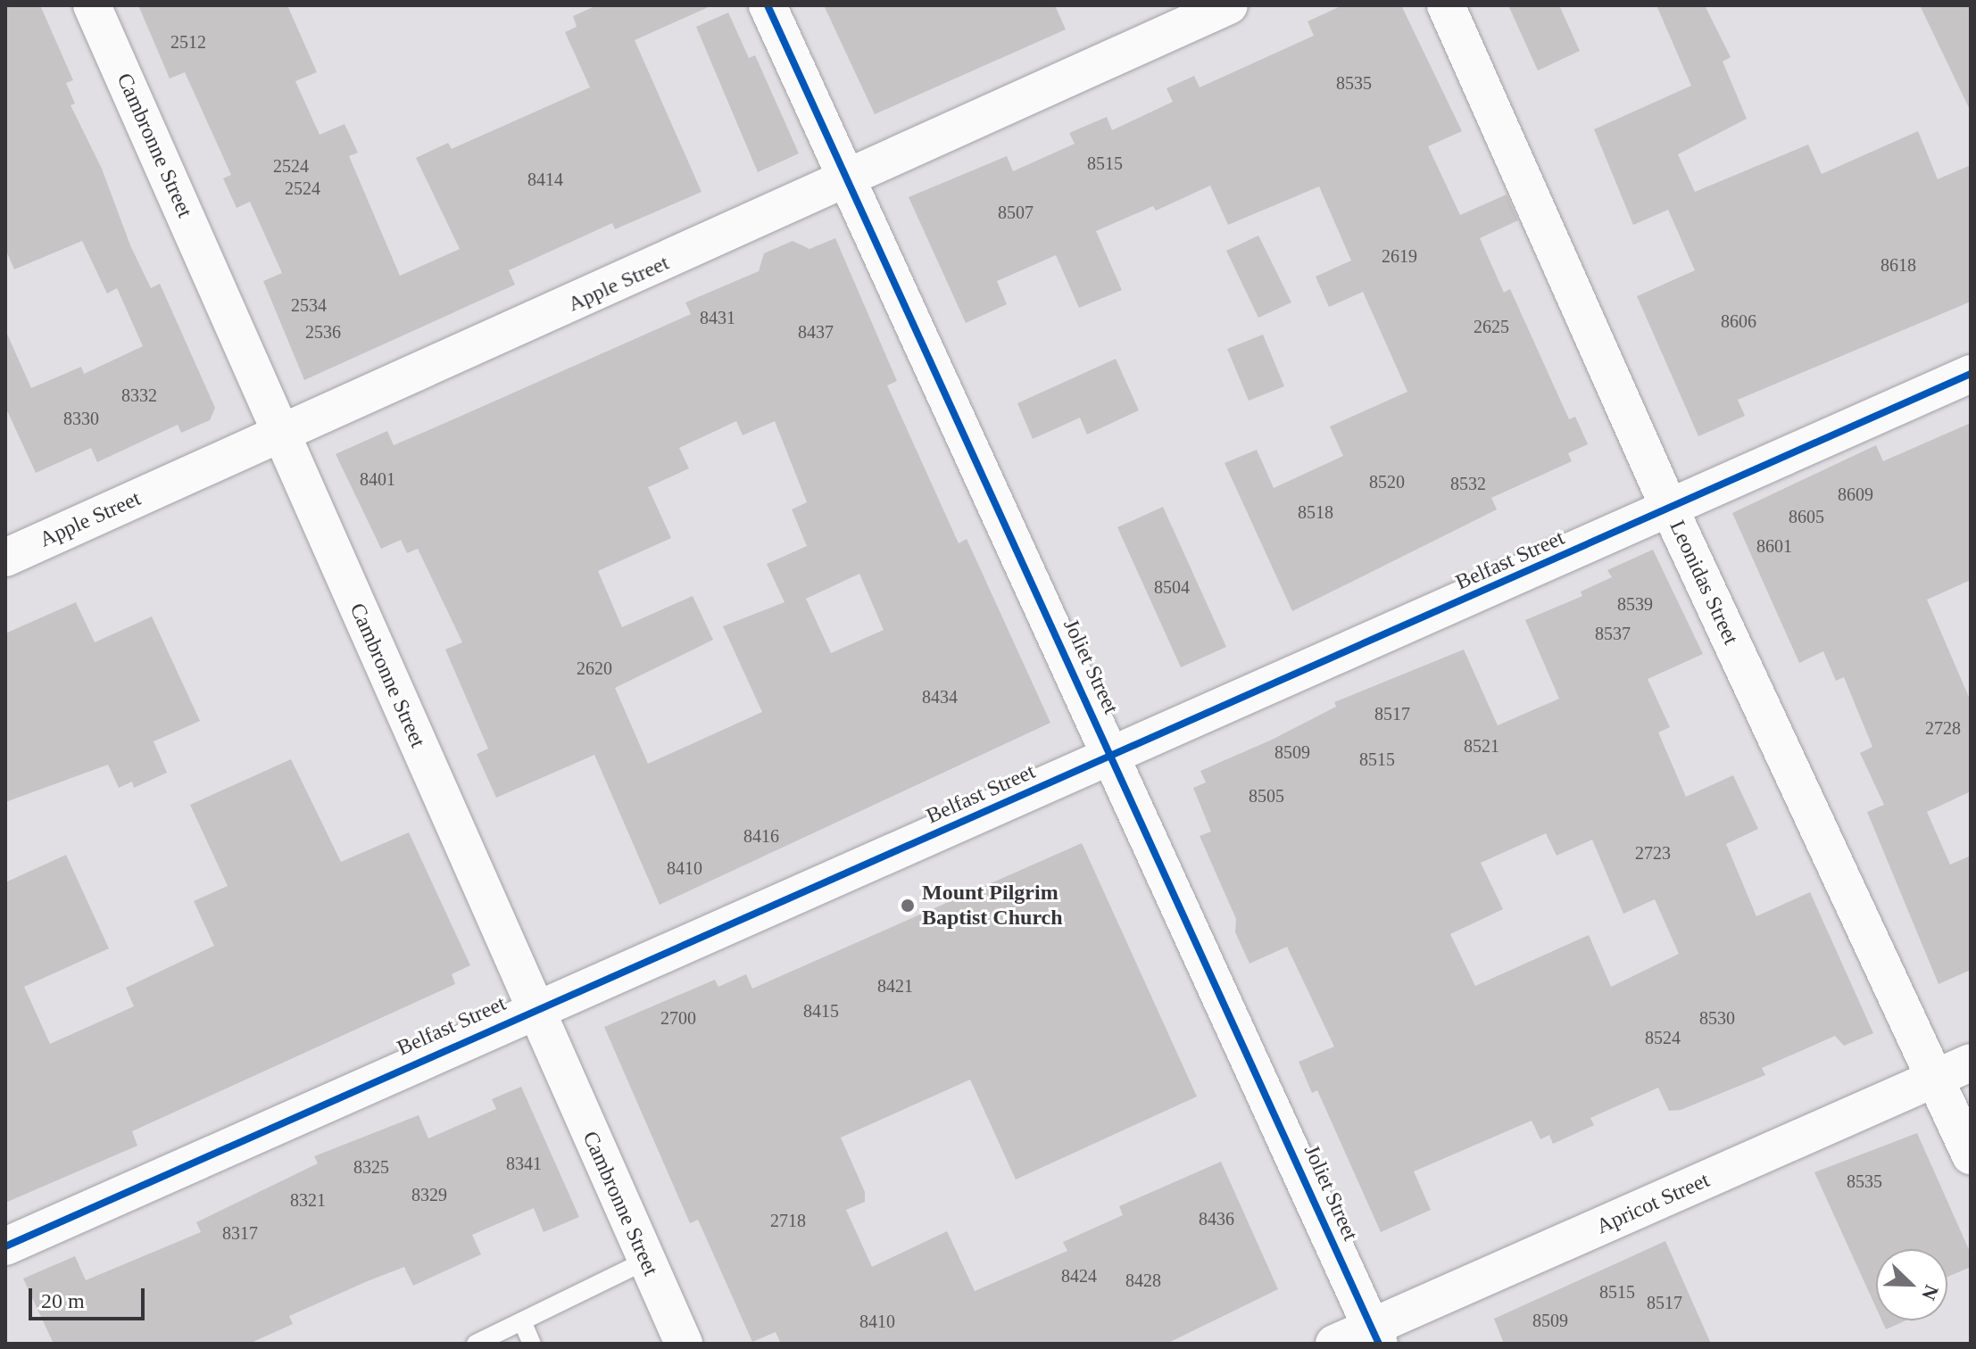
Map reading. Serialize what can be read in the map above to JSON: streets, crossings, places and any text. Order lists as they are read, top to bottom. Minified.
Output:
{"streets":{"street":["Cambronne Street","Apple Street","Belfast Street","Leonidas Street","Joliet Street","Apricot Street"]},"crossings":[["Cambronne Street","Apple Street"],["Cambronne Street","Belfast Street"],["Apple Street","Joliet Street"],["Belfast Street","Leonidas Street"],["Belfast Street","Joliet Street"],["Leonidas Street","Apricot Street"],["Joliet Street","Apricot Street"]],"places":["Mount Pilgrim Baptist Church"],"house_numbers":["2512","8535","8515","2524","8414","2524","8507","2619","8618","2534","8431","8606","2625","2536","8437","8332","8330","8401","8520","8532","8609","8518","8605","8601","8504","8539","8537","2620","8434","8517","2728","8521","8509","8515","8505","8416","2723","8410","8421","8415","2700","8530","8524","8341","8325","8535","8329","8321","8436","2718","8317","8424","8428","8515","8517","8509","8410"],"scale_bar":"20 m","north":"bottom right"}
